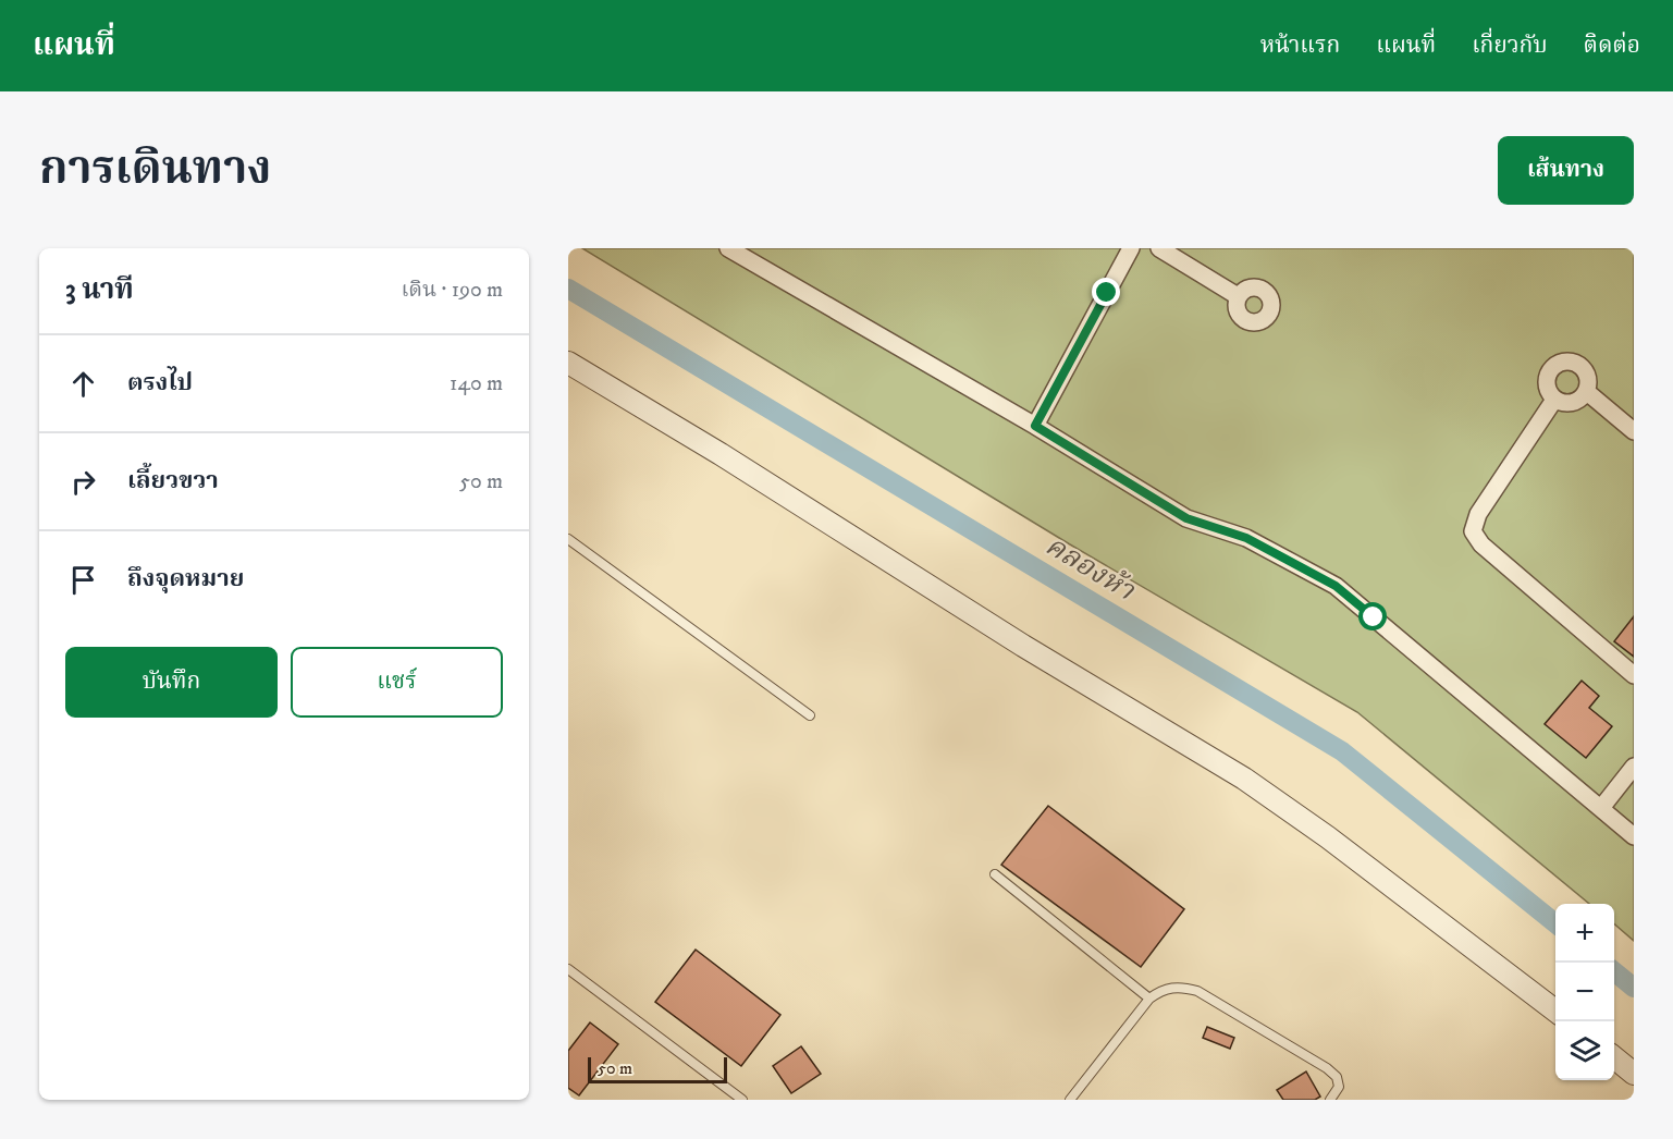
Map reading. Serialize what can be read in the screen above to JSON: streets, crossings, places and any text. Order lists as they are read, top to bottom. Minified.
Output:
{"water":["คลองห้า"],"scale_bar":"50 m","page":{"header":"แผนที่","nav":["หน้าแรก","แผนที่","เกี่ยวกับ","ติดต่อ"],"title":"การเดินทาง","buttons":["เส้นทาง",["บันทึก","แชร์"]],"heading":["3 นาที","เดิน · 190 m"],"list":[["ตรงไป","140 m"],["เลี้ยวขวา","50 m"],"ถึงจุดหมาย"],"map_buttons":["+","−"],"scale":"50 m"}}
